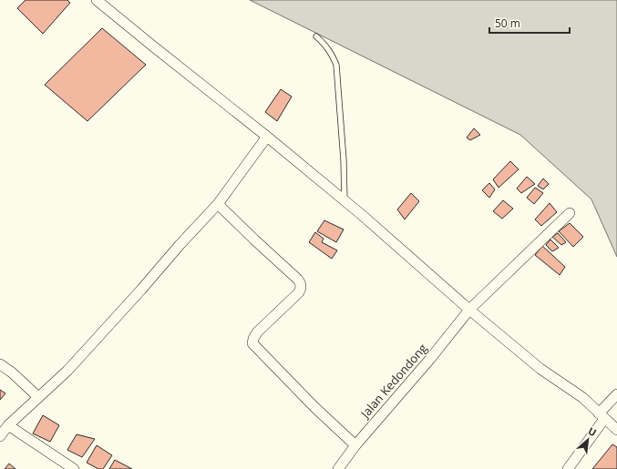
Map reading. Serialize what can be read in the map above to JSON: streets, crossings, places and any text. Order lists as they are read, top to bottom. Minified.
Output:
{"streets":{"street":["Jalan Kedondong"]},"scale_bar":"50 m","north":"top right"}
